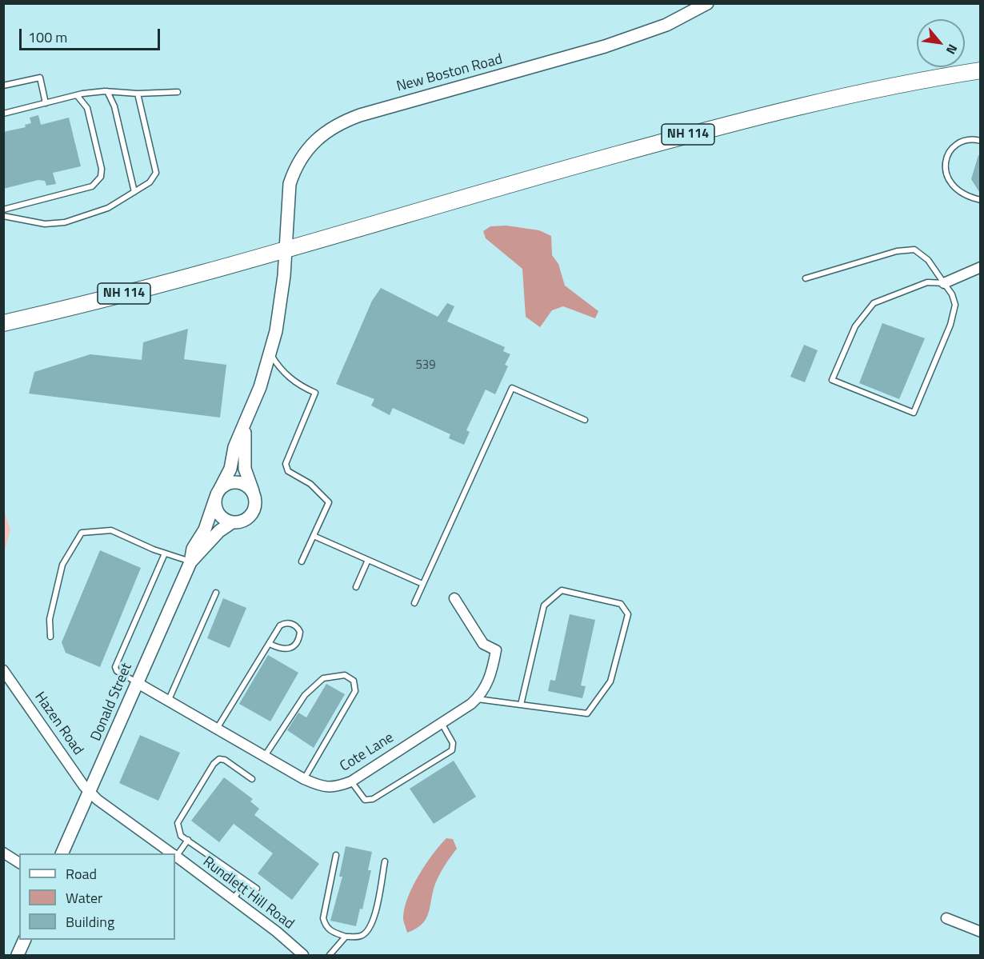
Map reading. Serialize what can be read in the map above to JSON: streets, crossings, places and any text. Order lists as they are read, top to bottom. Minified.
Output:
{"streets":{"main road":["NH 114"],"street":["New Boston Road","Donald Street","Hazen Road","Cote Lane","Rundlett Hill Road"]},"crossings":[["New Boston Road","NH 114"],["New Boston Road","Donald Street"],["NH 114","Donald Street"],["Donald Street","Hazen Road"],["Donald Street","Cote Lane"],["Donald Street","Rundlett Hill Road"],["Hazen Road","Rundlett Hill Road"]],"house_numbers":["539"],"legend":["Road","Water","Building"],"scale_bar":"100 m","north":"bottom right"}
